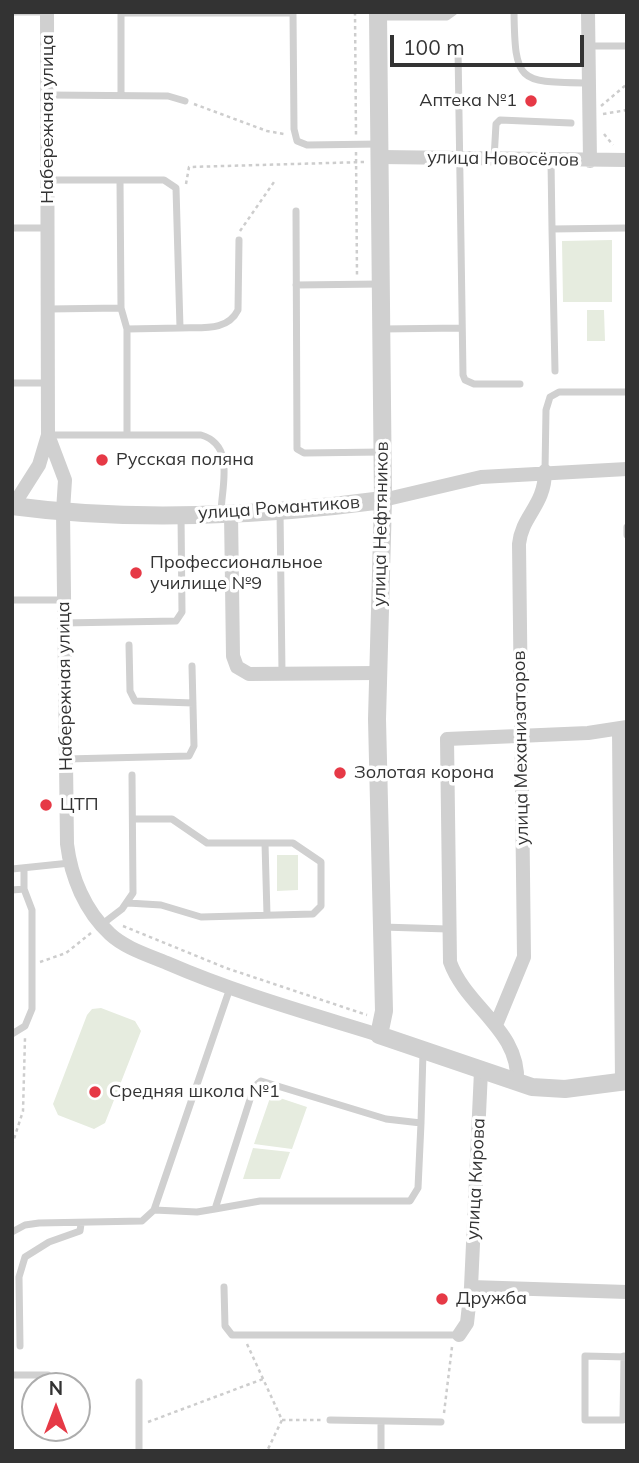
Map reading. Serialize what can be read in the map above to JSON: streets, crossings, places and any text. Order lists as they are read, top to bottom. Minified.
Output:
{"streets":{"street":["Набережная улица","улица Новосёлов","улица Романтиков","улица Нефтяников","улица Механизаторов","улица Кирова"]},"crossings":[["Набережная улица","улица Романтиков"],["Набережная улица","улица Нефтяников"],["улица Новосёлов","улица Нефтяников"],["улица Романтиков","улица Нефтяников"],["улица Романтиков","улица Механизаторов"]],"places":["Аптека №1","Русская поляна","Профессиональное училище №9","Золотая корона","ЦТП","Средняя школа №1","Дружба"],"scale_bar":"100 m","north":"top"}
